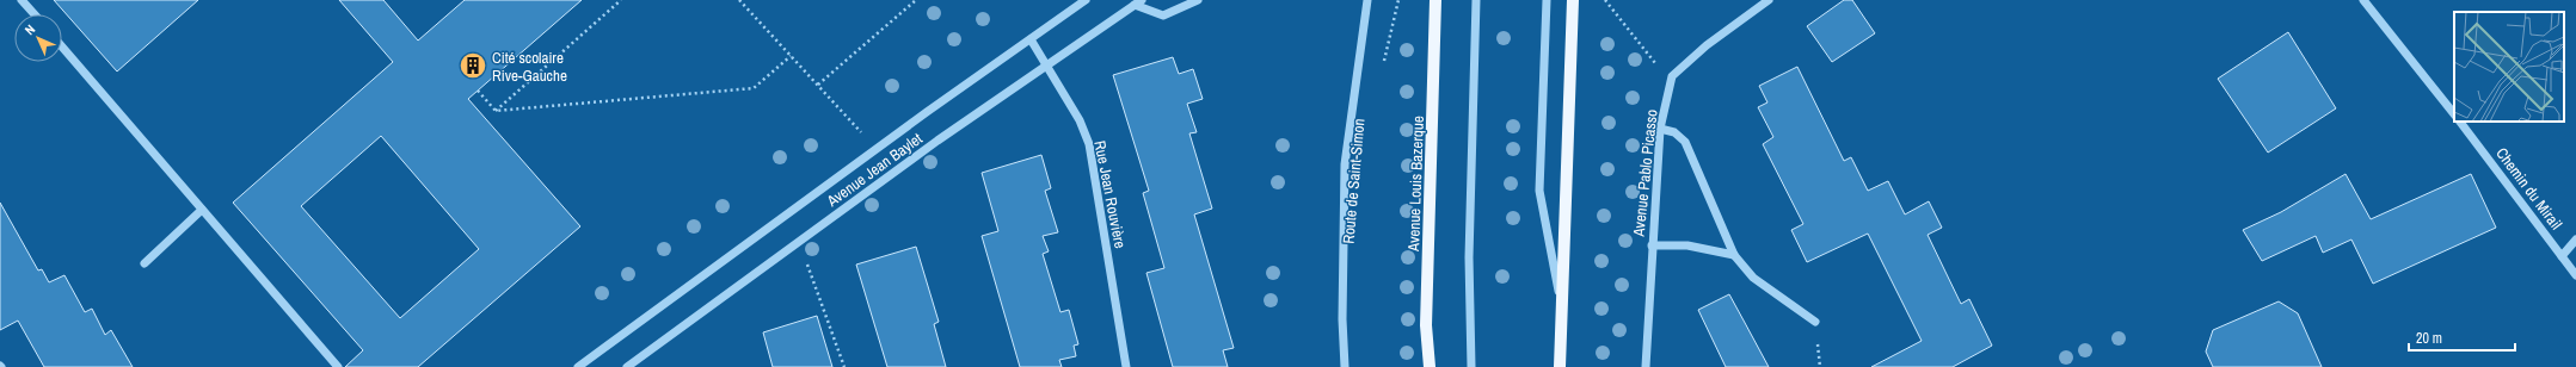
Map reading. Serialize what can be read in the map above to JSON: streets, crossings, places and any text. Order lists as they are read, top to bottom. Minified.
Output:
{"streets":{"main road":["Avenue Louis Bazerque"],"street":["Avenue Jean Baylet","Avenue Pablo Picasso","Route de Saint-Simon","Chemin du Mirail","Rue Jean Rouvière"]},"crossings":[["Avenue Jean Baylet","Rue Jean Rouvière"]],"places":{"building":["Cité scolaire Rive-Gauche"]},"scale_bar":"20 m","north":"top left"}
